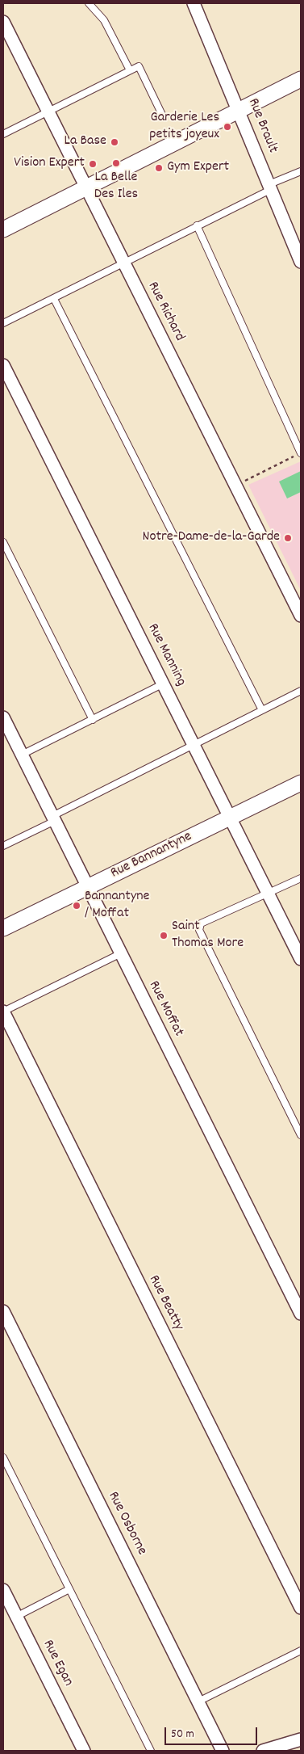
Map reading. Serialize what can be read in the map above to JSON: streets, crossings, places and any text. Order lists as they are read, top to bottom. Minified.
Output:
{"streets":{"street":["Rue Brault","Rue Richard","Rue Manning","Rue Bannantyne","Rue Moffat","Rue Beatty","Rue Osborne","Rue Egan"]},"crossings":[["Rue Manning","Rue Bannantyne"],["Rue Bannantyne","Rue Moffat"]],"places":["Garderie Les petits joyeux","La Base","La Belle Des Iles","Vision Expert","Gym Expert","Notre-Dame-de-la-Garde","Bannantyne / Moffat","Saint Thomas More"],"scale_bar":"50 m"}
